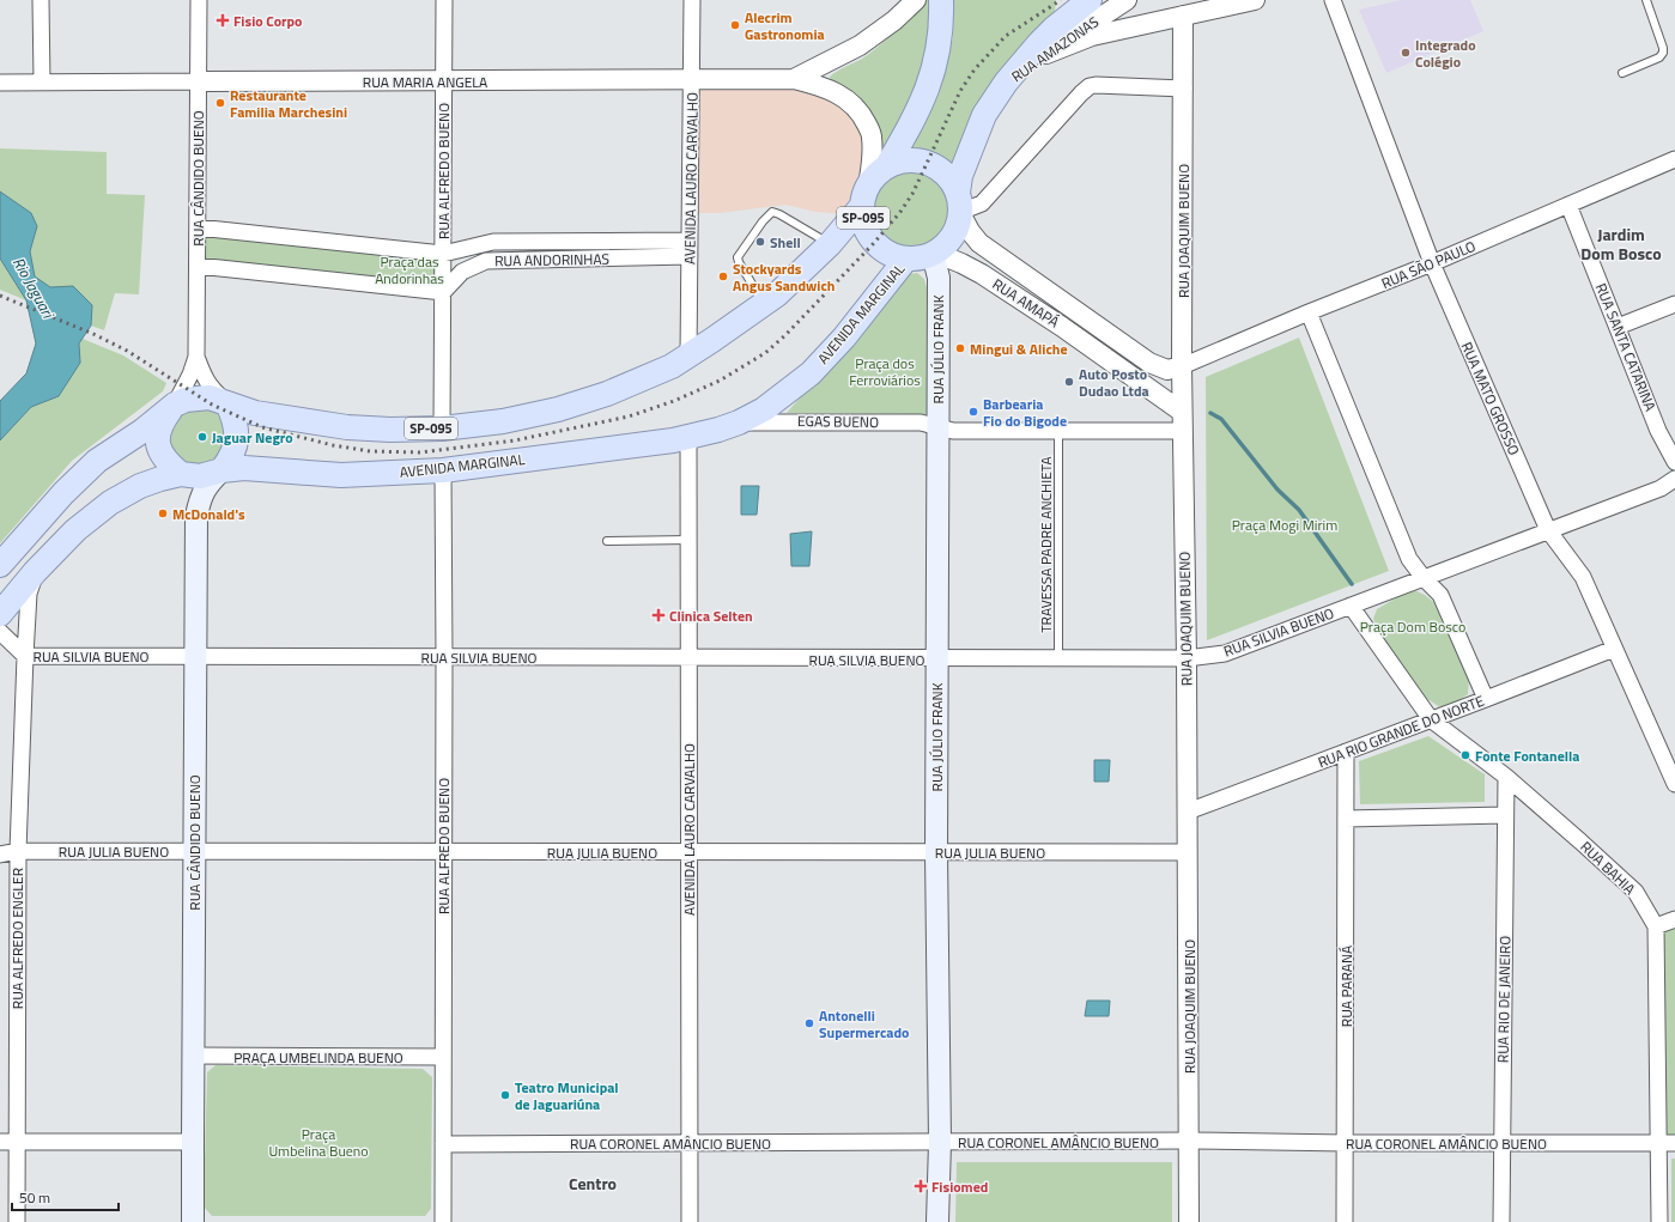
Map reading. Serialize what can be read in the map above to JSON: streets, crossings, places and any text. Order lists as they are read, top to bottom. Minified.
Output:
{"streets":{"main road":["RUA CÂNDIDO BUENO","SP-095","AVENIDA MARGINAL","RUA JÚLIO FRANK"],"street":["RUA AMAZONAS","RUA MARIA ANGELA","RUA ALFREDO BUENO","AVENIDA LAURO CARVALHO","RUA JOAQUIM BUENO","RUA ANDORINHAS","RUA SÃO PAULO","RUA AMAPÁ","RUA SANTA CATARINA","RUA MATO GROSSO","EGAS BUENO","RUA SILVIA BUENO","RUA RIO GRANDE DO NORTE","RUA JULIA BUENO","RUA BAHIA","RUA ALFREDO ENGLER","RUA PARANÁ","RUA RIO DE JANEIRO","PRAÇA UMBELINDA BUENO","RUA CORONEL AMÂNCIO BUENO"],"lane":["TRAVESSA PADRE ANCHIETA"]},"crossings":[["RUA MARIA ANGELA","RUA ALFREDO BUENO"],["RUA MARIA ANGELA","RUA CÂNDIDO BUENO"],["RUA MARIA ANGELA","AVENIDA LAURO CARVALHO"],["RUA MARIA ANGELA","SP-095"],["RUA MARIA ANGELA","RUA AMAPÁ"],["RUA MARIA ANGELA","AVENIDA MARGINAL"],["RUA MARIA ANGELA","RUA JÚLIO FRANK"],["RUA ALFREDO BUENO","SP-095"],["RUA ALFREDO BUENO","RUA ANDORINHAS"],["RUA ALFREDO BUENO","AVENIDA MARGINAL"],["RUA ALFREDO BUENO","RUA SILVIA BUENO"],["RUA ALFREDO BUENO","RUA JULIA BUENO"],["RUA ALFREDO BUENO","PRAÇA UMBELINDA BUENO"],["RUA ALFREDO BUENO","RUA CORONEL AMÂNCIO BUENO"],["RUA CÂNDIDO BUENO","SP-095"],["RUA CÂNDIDO BUENO","RUA ANDORINHAS"],["RUA CÂNDIDO BUENO","AVENIDA MARGINAL"],["RUA CÂNDIDO BUENO","RUA SILVIA BUENO"],["RUA CÂNDIDO BUENO","RUA JULIA BUENO"],["RUA CÂNDIDO BUENO","PRAÇA UMBELINDA BUENO"],["AVENIDA LAURO CARVALHO","SP-095"],["AVENIDA LAURO CARVALHO","RUA ANDORINHAS"],["AVENIDA LAURO CARVALHO","AVENIDA MARGINAL"],["AVENIDA LAURO CARVALHO","RUA SILVIA BUENO"],["AVENIDA LAURO CARVALHO","RUA JULIA BUENO"],["AVENIDA LAURO CARVALHO","RUA CORONEL AMÂNCIO BUENO"],["SP-095","RUA AMAPÁ"],["SP-095","AVENIDA MARGINAL"],["SP-095","RUA JÚLIO FRANK"],["RUA JOAQUIM BUENO","RUA SÃO PAULO"],["RUA JOAQUIM BUENO","RUA AMAPÁ"],["RUA JOAQUIM BUENO","EGAS BUENO"],["RUA JOAQUIM BUENO","RUA SILVIA BUENO"],["RUA JOAQUIM BUENO","RUA RIO GRANDE DO NORTE"],["RUA JOAQUIM BUENO","RUA JULIA BUENO"],["RUA JOAQUIM BUENO","RUA CORONEL AMÂNCIO BUENO"],["RUA SÃO PAULO","RUA AMAPÁ"],["RUA SÃO PAULO","RUA SANTA CATARINA"],["RUA SÃO PAULO","RUA MATO GROSSO"],["RUA AMAPÁ","AVENIDA MARGINAL"],["RUA AMAPÁ","RUA JÚLIO FRANK"],["RUA AMAPÁ","EGAS BUENO"],["AVENIDA MARGINAL","RUA JÚLIO FRANK"],["AVENIDA MARGINAL","EGAS BUENO"],["AVENIDA MARGINAL","RUA ALFREDO ENGLER"],["RUA JÚLIO FRANK","EGAS BUENO"],["RUA JÚLIO FRANK","RUA SILVIA BUENO"],["RUA JÚLIO FRANK","RUA JULIA BUENO"],["RUA JÚLIO FRANK","RUA CORONEL AMÂNCIO BUENO"],["RUA MATO GROSSO","RUA SILVIA BUENO"],["RUA MATO GROSSO","RUA RIO GRANDE DO NORTE"],["EGAS BUENO","TRAVESSA PADRE ANCHIETA"],["TRAVESSA PADRE ANCHIETA","RUA SILVIA BUENO"],["RUA SILVIA BUENO","RUA BAHIA"],["RUA SILVIA BUENO","RUA ALFREDO ENGLER"],["RUA RIO GRANDE DO NORTE","RUA BAHIA"],["RUA RIO GRANDE DO NORTE","RUA PARANÁ"],["RUA JULIA BUENO","RUA ALFREDO ENGLER"],["RUA BAHIA","RUA RIO DE JANEIRO"],["RUA PARANÁ","RUA CORONEL AMÂNCIO BUENO"],["RUA RIO DE JANEIRO","RUA CORONEL AMÂNCIO BUENO"]],"districts":["Jardim Dom Bosco","Centro"],"water":["Rio Jaguari"],"parks":["Praça das Andorinhas","Praça dos Ferroviários","Praça Mogi Mirim","Praça Dom Bosco","Praça Umbelina Bueno"],"places":{"health":["Fisio Corpo","Clinica Selten","Fisiomed"],"other":["Alecrim Gastronomia","Integrado Colégio","Restaurante Familia Marchesini","Shell","Stockyards Angus Sandwich","Mingui & Aliche","Auto Posto Dudao Ltda","Barbearia Fio do Bigode","Jaguar Negro","McDonald's","Fonte Fontanella","Antonelli Supermercado","Teatro Municipal de Jaguariúna"]},"scale_bar":"50 m"}
